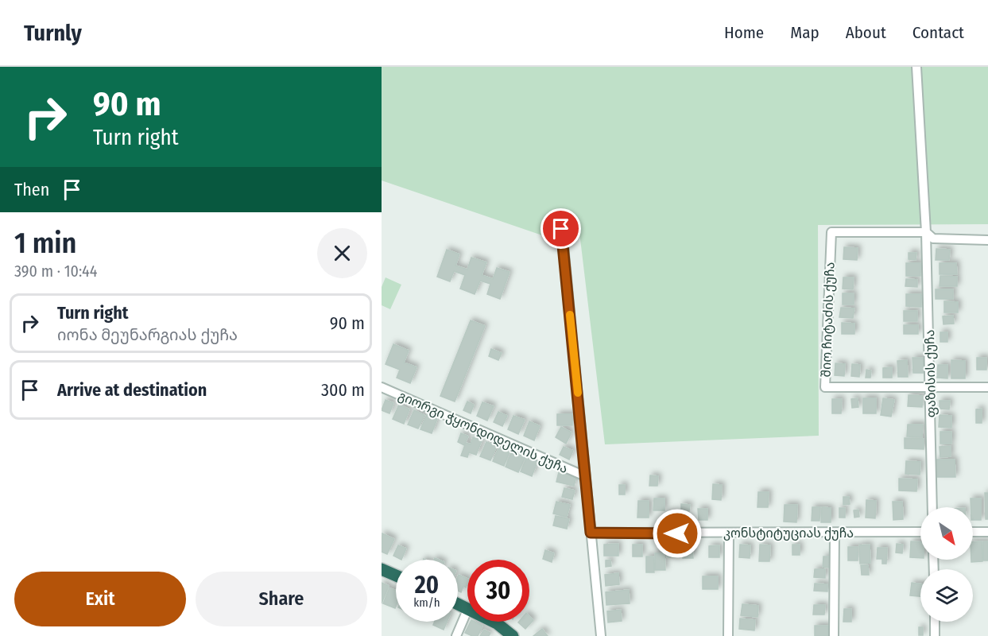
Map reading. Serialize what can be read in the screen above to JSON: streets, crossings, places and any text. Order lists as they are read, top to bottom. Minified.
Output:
{"streets":{"street":["შიო ჩიტაძის ქუჩა","ფაზისის ქუჩა","გიორგი ჭყონდიდელის ქუჩა","კონსტიტუციას ქუჩა"]},"crossings":[["შიო ჩიტაძის ქუჩა","ფაზისის ქუჩა"]],"north":"bottom right","page":{"header":"Turnly","nav":["Home","Map","About","Contact"],"turn":["90 m","Turn right"],"then":"Then","heading":["1 min","390 m · 10:44"],"list":[{"name":"Turn right","note":"იონა მეუნარგიას ქუჩა","value":"90 m"},{"name":"Arrive at destination","value":"300 m"}],"speed":"20 km/h","limit":"30","buttons":["Exit","Share"]}}
